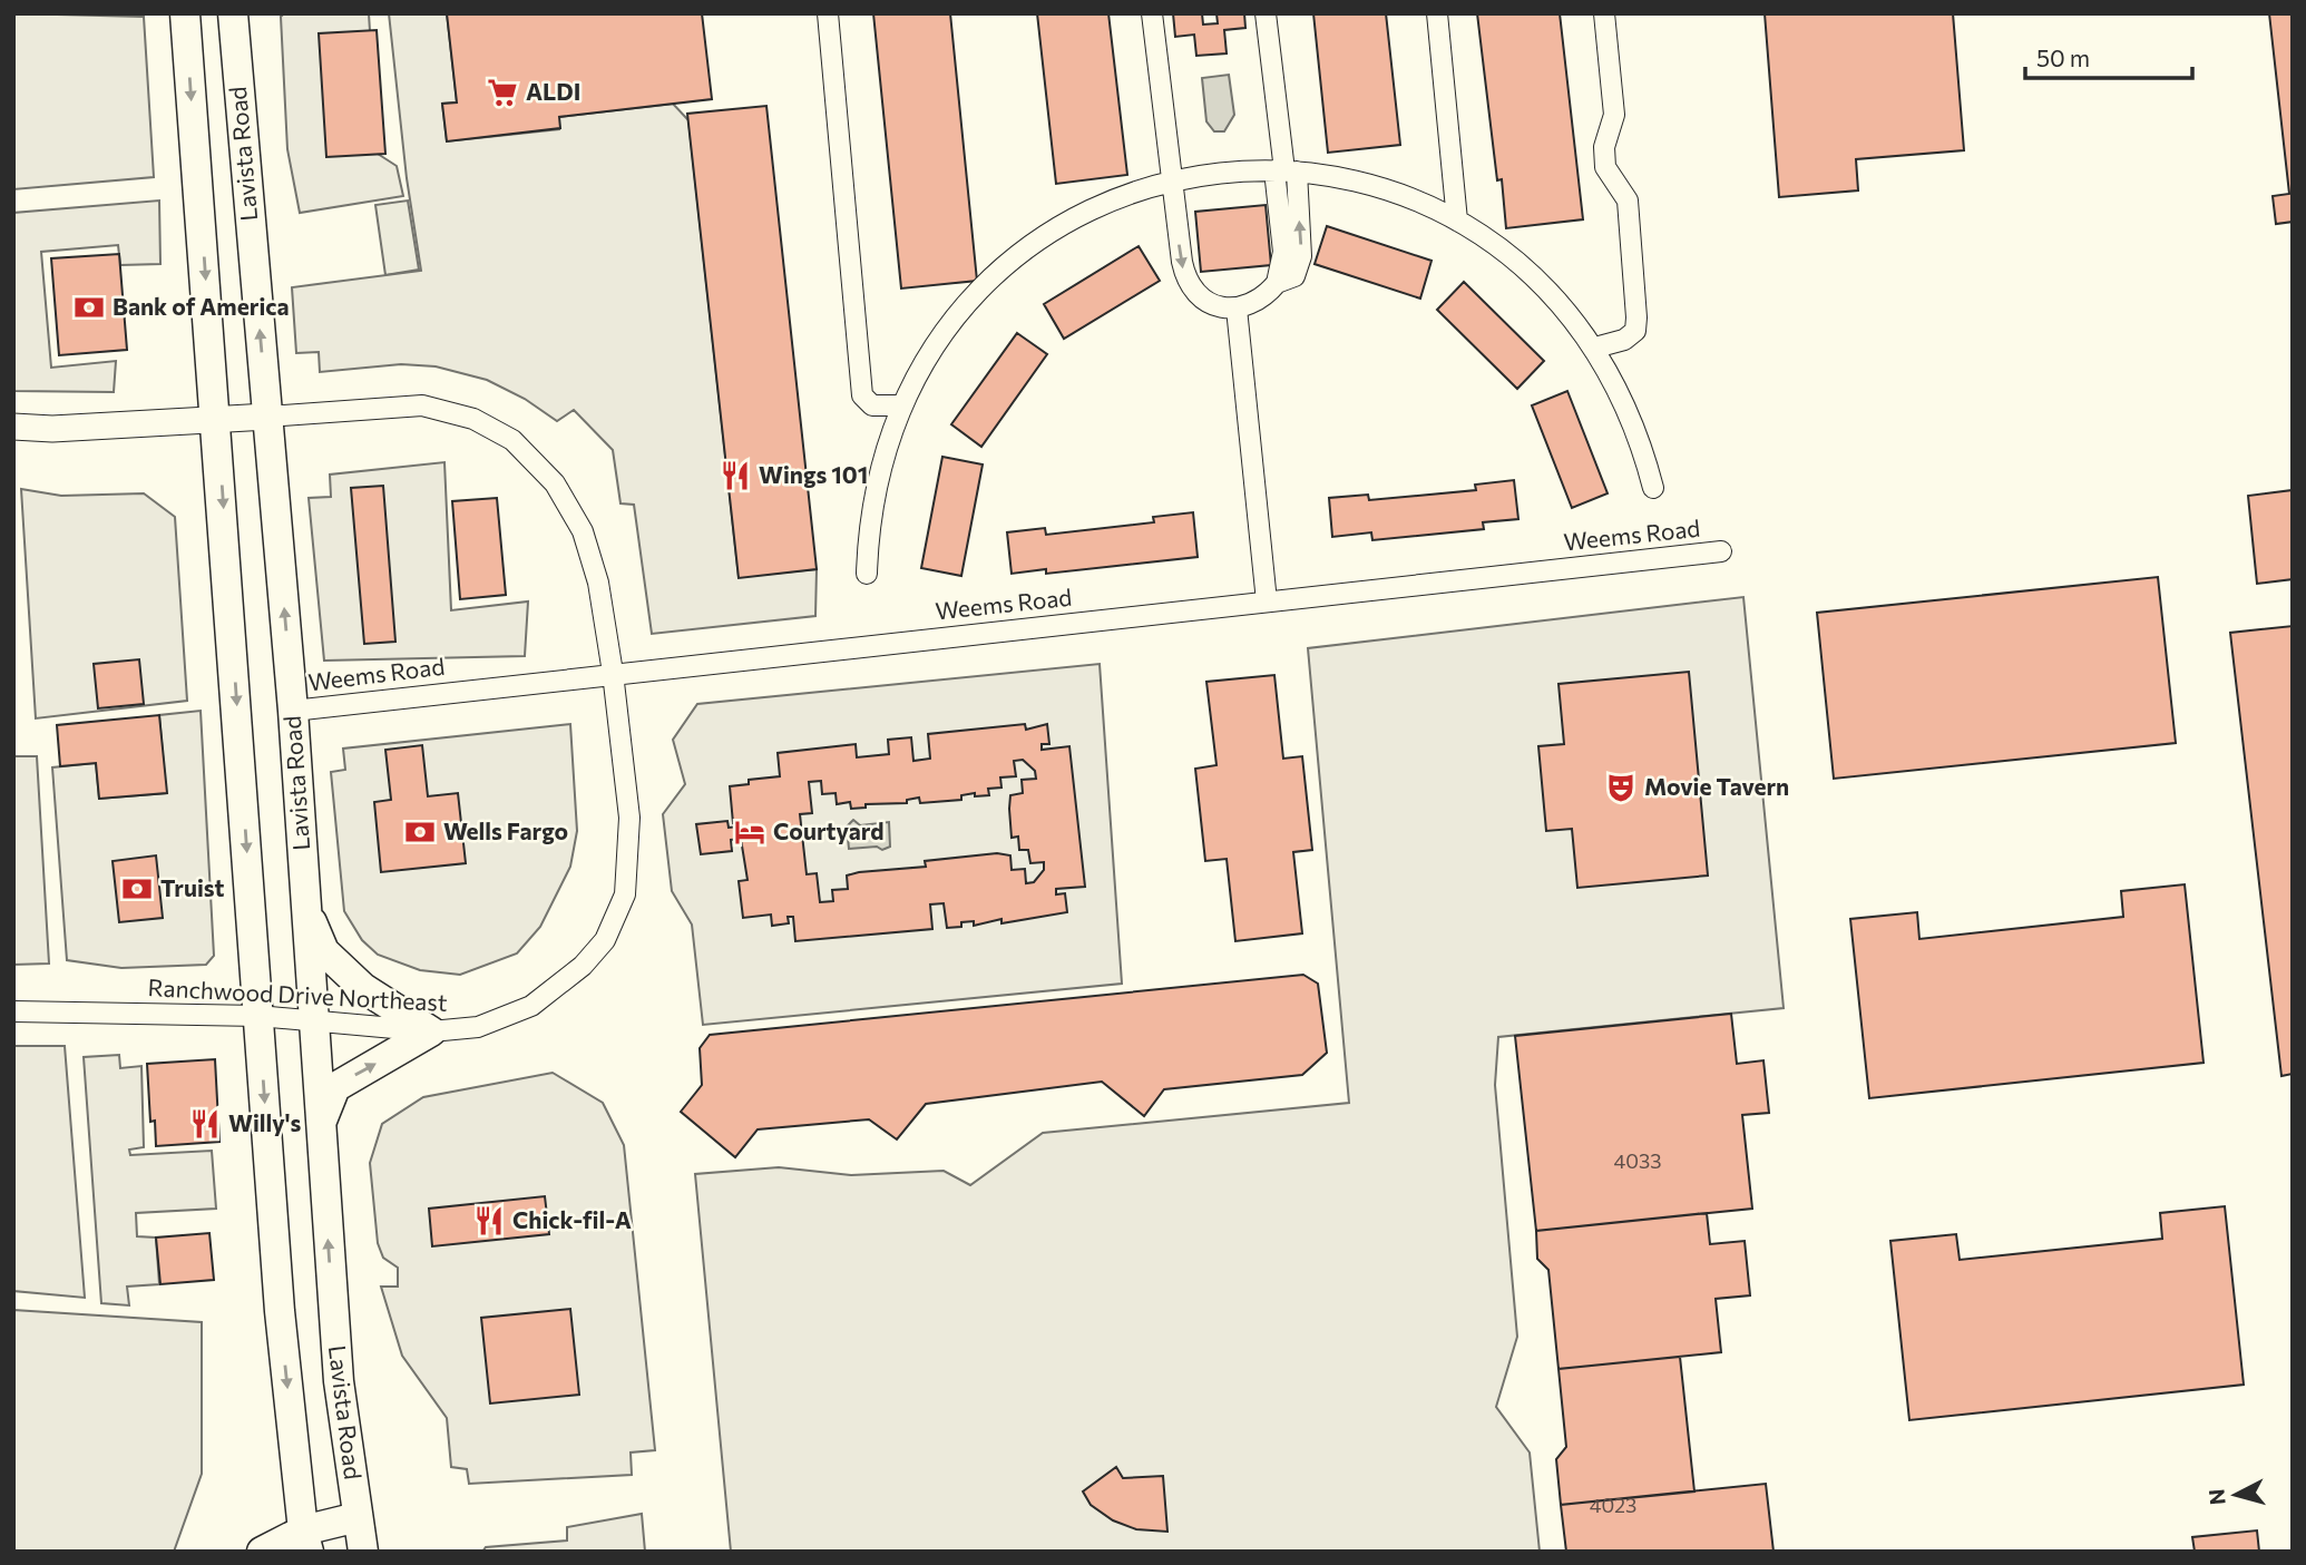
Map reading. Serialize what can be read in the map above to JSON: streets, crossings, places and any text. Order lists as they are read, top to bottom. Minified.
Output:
{"streets":{"main road":["Lavista Road"],"street":["Weems Road","Ranchwood Drive Northeast"]},"crossings":[["Lavista Road","Weems Road"],["Lavista Road","Ranchwood Drive Northeast"],["Weems Road","Ranchwood Drive Northeast"]],"places":{"supermarket":["ALDI"],"bank":["Bank of America","Wells Fargo","Truist"],"restaurant":["Wings 101","Willy's","Chick-fil-A"],"theatre":["Movie Tavern"],"hotel":["Courtyard"]},"house_numbers":["4033","4023"],"scale_bar":"50 m","north":"left"}
